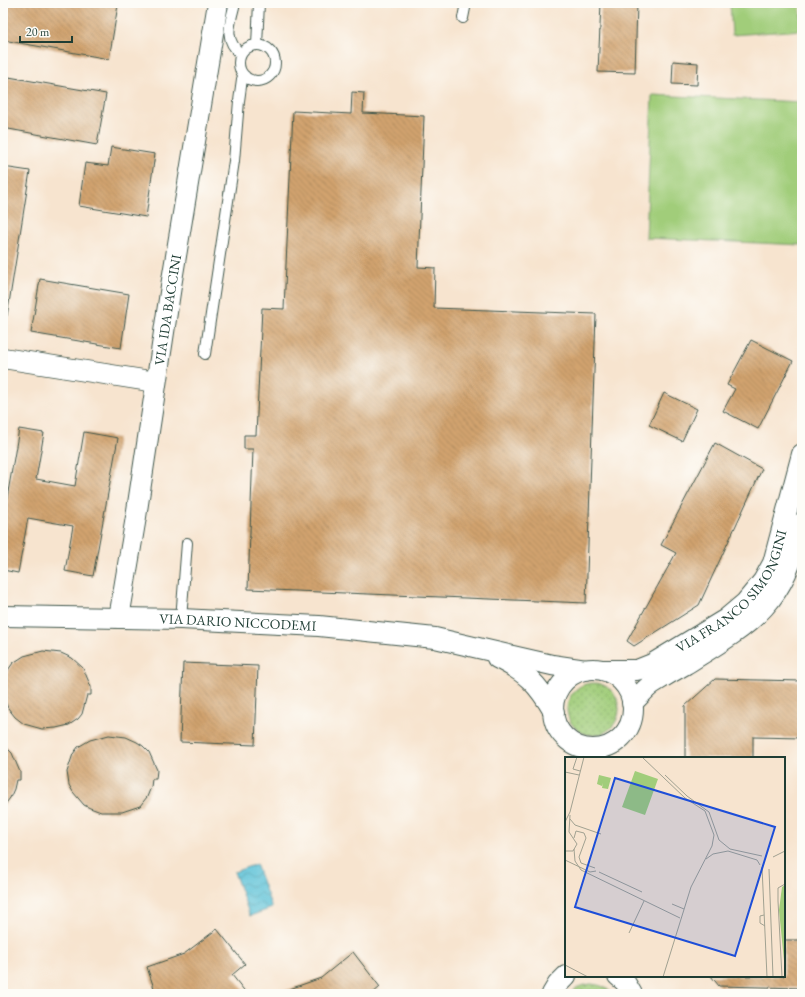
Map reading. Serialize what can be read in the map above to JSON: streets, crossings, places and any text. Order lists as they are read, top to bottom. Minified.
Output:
{"streets":{"street":["VIA IDA BACCINI","VIA FRANCO SIMONGINI","VIA DARIO NICCODEMI"]},"crossings":[["VIA IDA BACCINI","VIA DARIO NICCODEMI"],["VIA FRANCO SIMONGINI","VIA DARIO NICCODEMI"]],"scale_bar":"20 m"}
